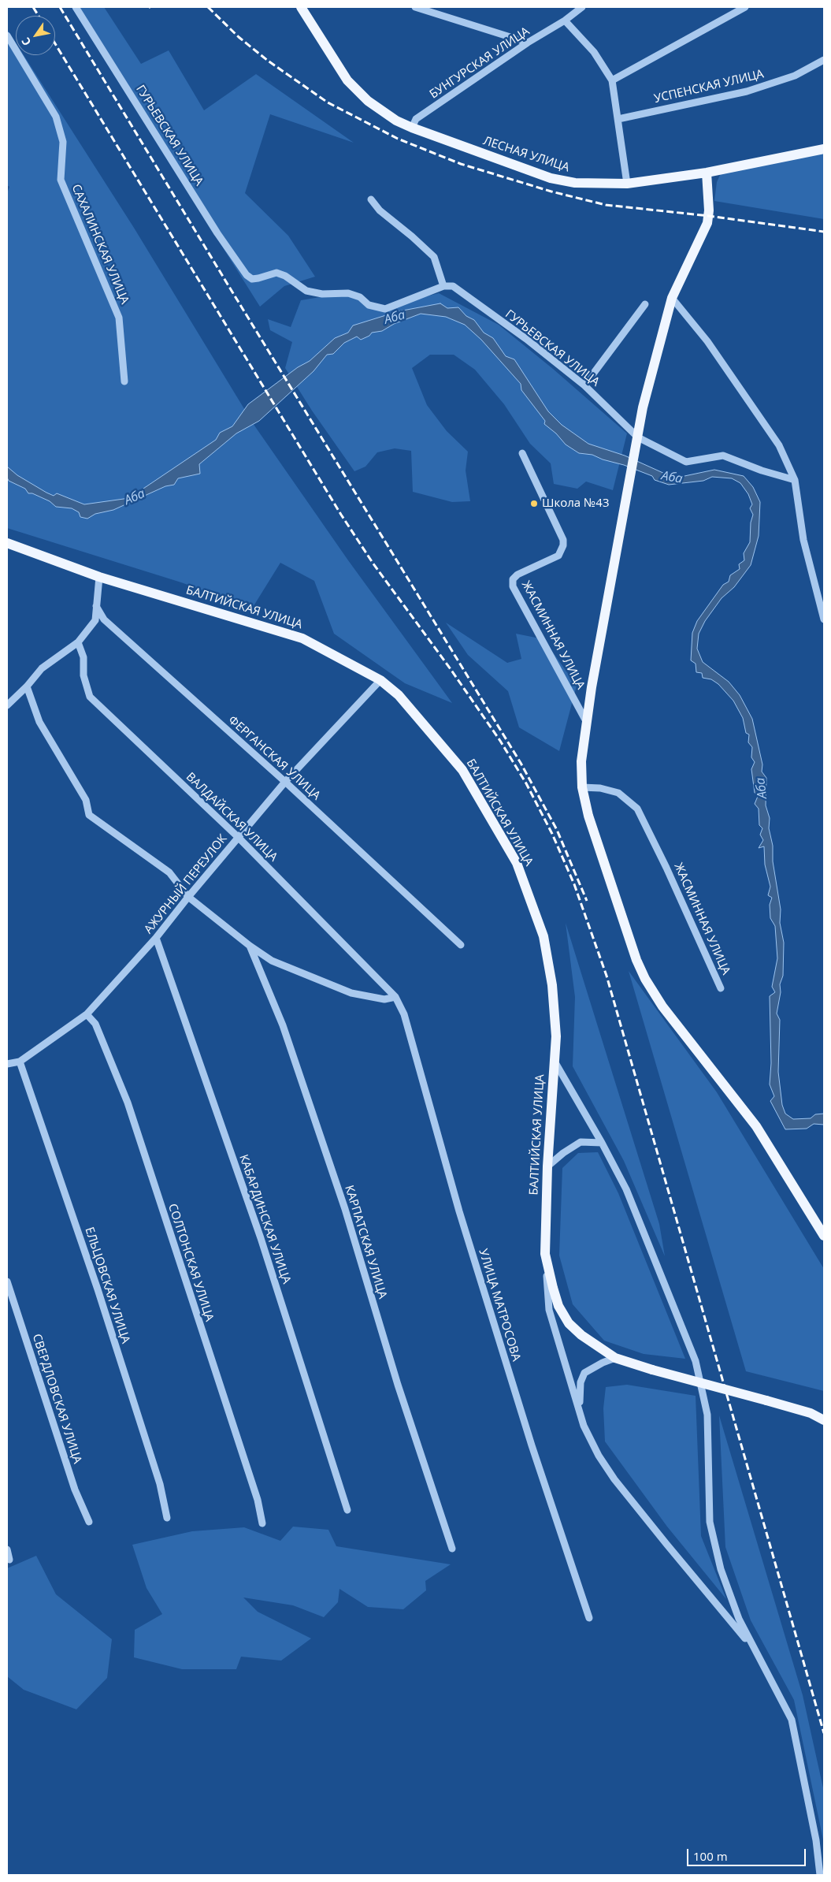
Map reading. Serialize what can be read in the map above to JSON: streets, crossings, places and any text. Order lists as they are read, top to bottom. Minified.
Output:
{"streets":{"main road":["ЛЕСНАЯ УЛИЦА","БАЛТИЙСКАЯ УЛИЦА"],"street":["БУНГУРСКАЯ УЛИЦА","УСПЕНСКАЯ УЛИЦА","ГУРЬЕВСКАЯ УЛИЦА","САХАЛИНСКАЯ УЛИЦА","ЖАСМИННАЯ УЛИЦА","ФЕРГАНСКАЯ УЛИЦА","ВАЛДАЙСКАЯ УЛИЦА","АЖУРНЫЙ ПЕРЕУЛОК","КАБАРДИНСКАЯ УЛИЦА","КАРПАТСКАЯ УЛИЦА","СОЛТОНСКАЯ УЛИЦА","ЕЛЬЦОВСКАЯ УЛИЦА","УЛИЦА МАТРОСОВА","СВЕРДЛОВСКАЯ УЛИЦА"]},"crossings":[["БУНГУРСКАЯ УЛИЦА","ЛЕСНАЯ УЛИЦА"],["БАЛТИЙСКАЯ УЛИЦА","АЖУРНЫЙ ПЕРЕУЛОК"],["ФЕРГАНСКАЯ УЛИЦА","АЖУРНЫЙ ПЕРЕУЛОК"],["ВАЛДАЙСКАЯ УЛИЦА","АЖУРНЫЙ ПЕРЕУЛОК"],["ВАЛДАЙСКАЯ УЛИЦА","КАРПАТСКАЯ УЛИЦА"],["ВАЛДАЙСКАЯ УЛИЦА","УЛИЦА МАТРОСОВА"],["АЖУРНЫЙ ПЕРЕУЛОК","КАБАРДИНСКАЯ УЛИЦА"],["АЖУРНЫЙ ПЕРЕУЛОК","КАРПАТСКАЯ УЛИЦА"],["АЖУРНЫЙ ПЕРЕУЛОК","СОЛТОНСКАЯ УЛИЦА"],["АЖУРНЫЙ ПЕРЕУЛОК","ЕЛЬЦОВСКАЯ УЛИЦА"],["КАРПАТСКАЯ УЛИЦА","УЛИЦА МАТРОСОВА"]],"water":["Аба"],"places":["Школа №43"],"scale_bar":"100 m","north":"bottom left"}
